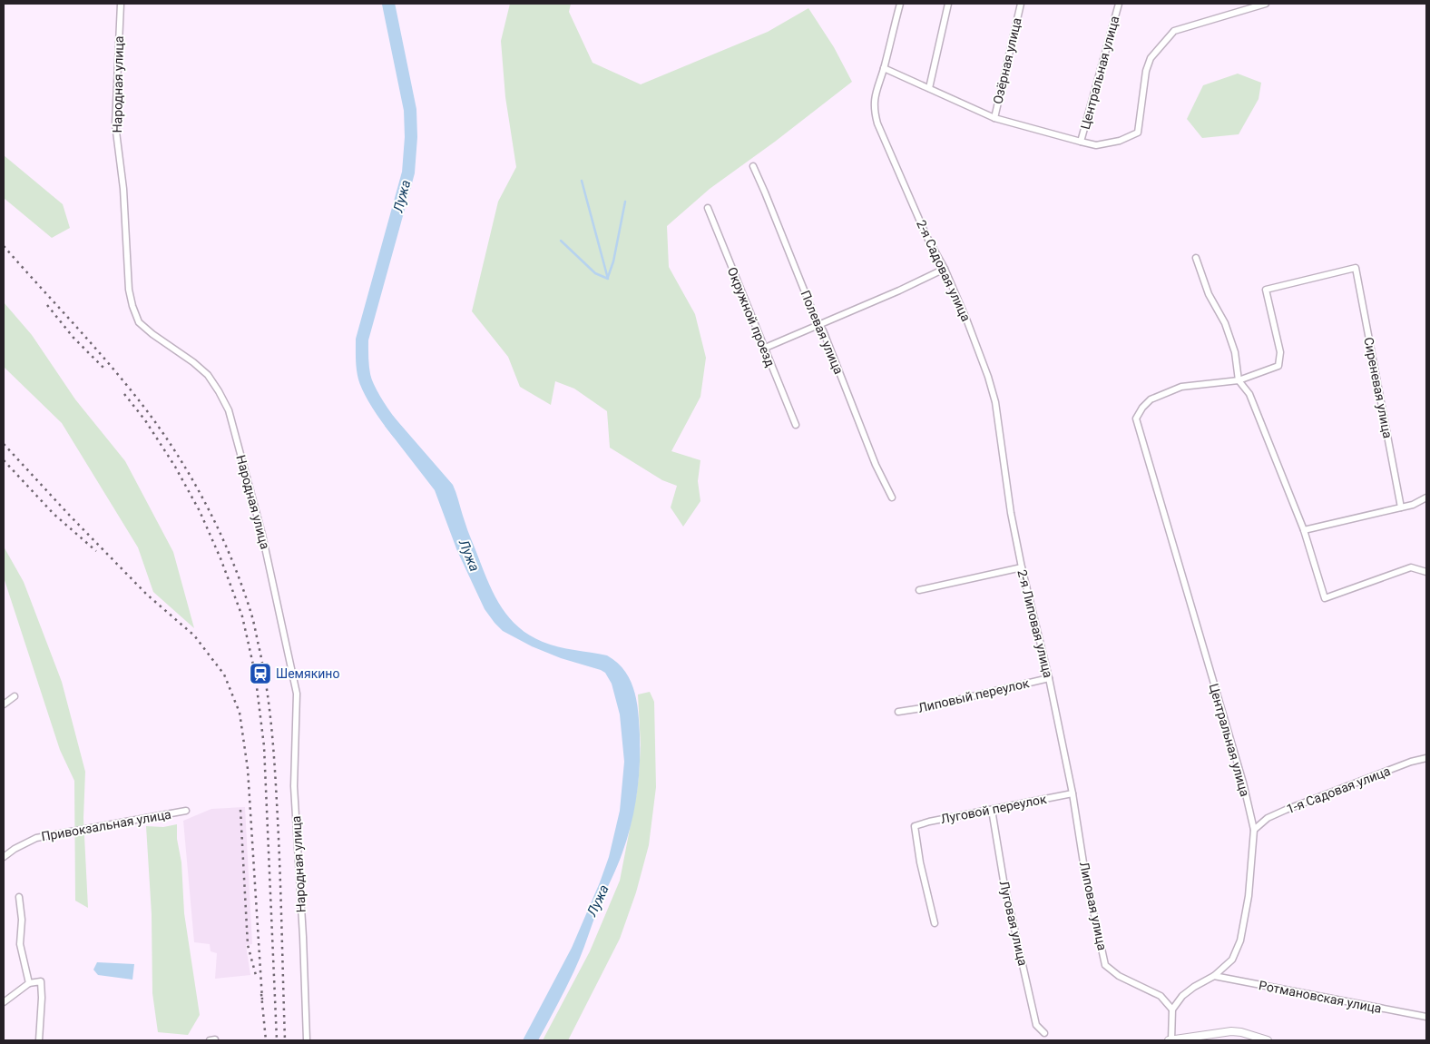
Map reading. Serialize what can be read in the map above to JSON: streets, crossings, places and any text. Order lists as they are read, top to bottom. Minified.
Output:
{"streets":{"street":["Озёрная улица","Центральная улица","Народная улица","2-я Садовая улица","Окружной проезд","Полевая улица","Сиреневая улица","2-я Липовая улица","Липовый переулок","1-я Садовая улица","Луговой переулок","Привокзальная улица","Липовая улица","Луговая улица","Ротмановская улица"]},"crossings":[["Центральная улица","Сиреневая улица"],["Центральная улица","1-я Садовая улица"],["Центральная улица","Липовая улица"],["Центральная улица","Ротмановская улица"],["2-я Садовая улица","2-я Липовая улица"],["2-я Липовая улица","Липовый переулок"],["2-я Липовая улица","Луговой переулок"],["2-я Липовая улица","Липовая улица"],["Луговой переулок","Липовая улица"],["Луговой переулок","Луговая улица"]],"water":["Лужа"],"places":{"station":["Шемякино"]}}
